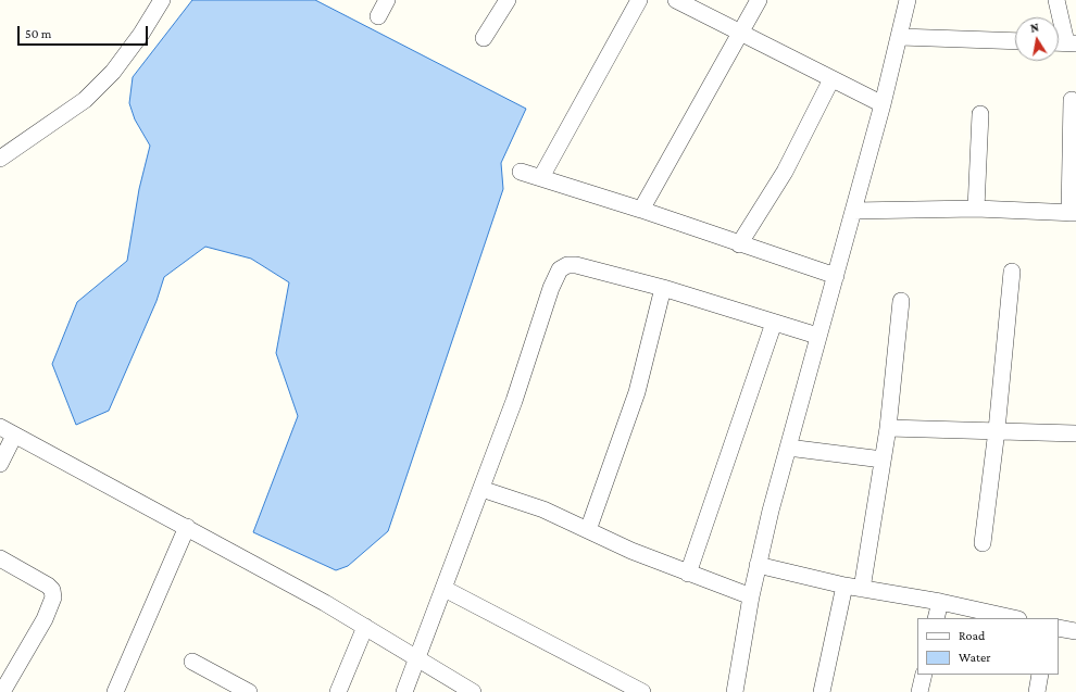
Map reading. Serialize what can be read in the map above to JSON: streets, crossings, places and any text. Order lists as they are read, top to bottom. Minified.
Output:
{"legend":["Road","Water"],"scale_bar":"50 m","north":"top"}
